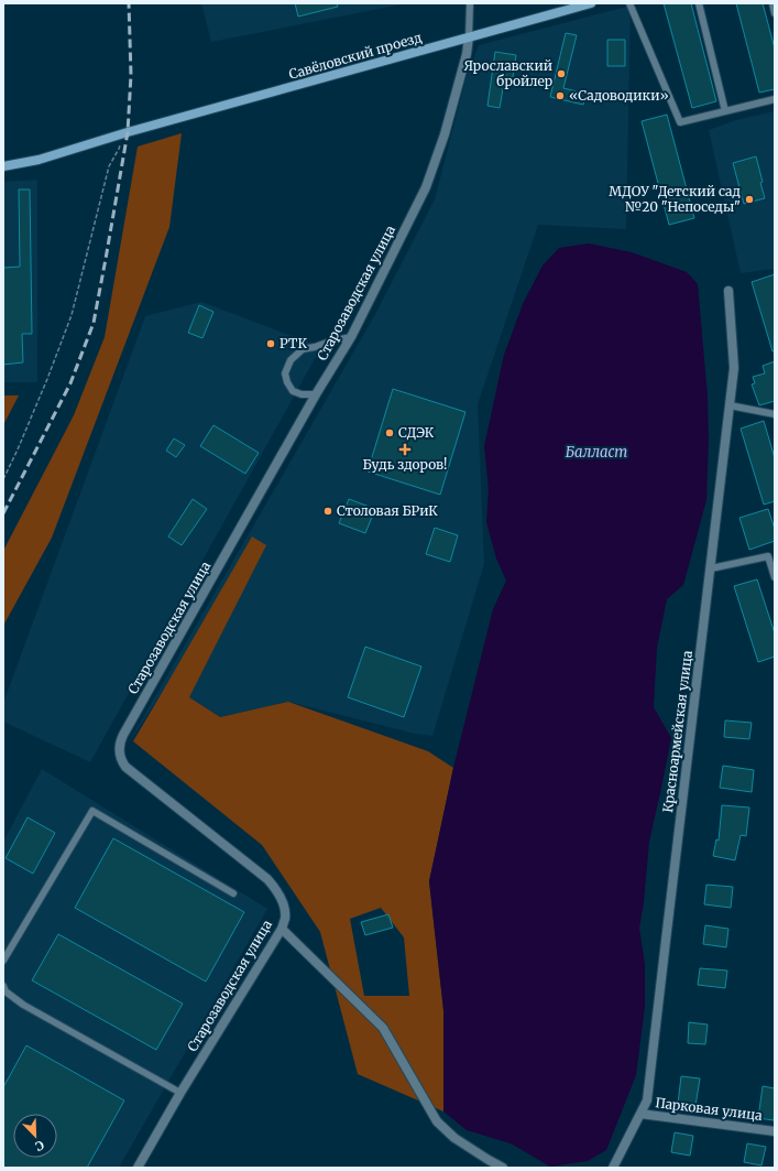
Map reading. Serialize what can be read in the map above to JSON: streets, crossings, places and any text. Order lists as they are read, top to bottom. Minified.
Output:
{"streets":{"main road":["Савёловский проезд"],"street":["Старозаводская улица","Красноармейская улица","Парковая улица"]},"crossings":[["Савёловский проезд","Старозаводская улица"],["Красноармейская улица","Парковая улица"]],"water":["Балласт"],"places":{"other":["Ярославский бройлер","«Садоводики»","МДОУ \"Детский сад №20 \"Непоседы\"","РТК","СДЭК","Столовая БРиК"],"health":["Будь здоров!"]},"north":"bottom right"}
